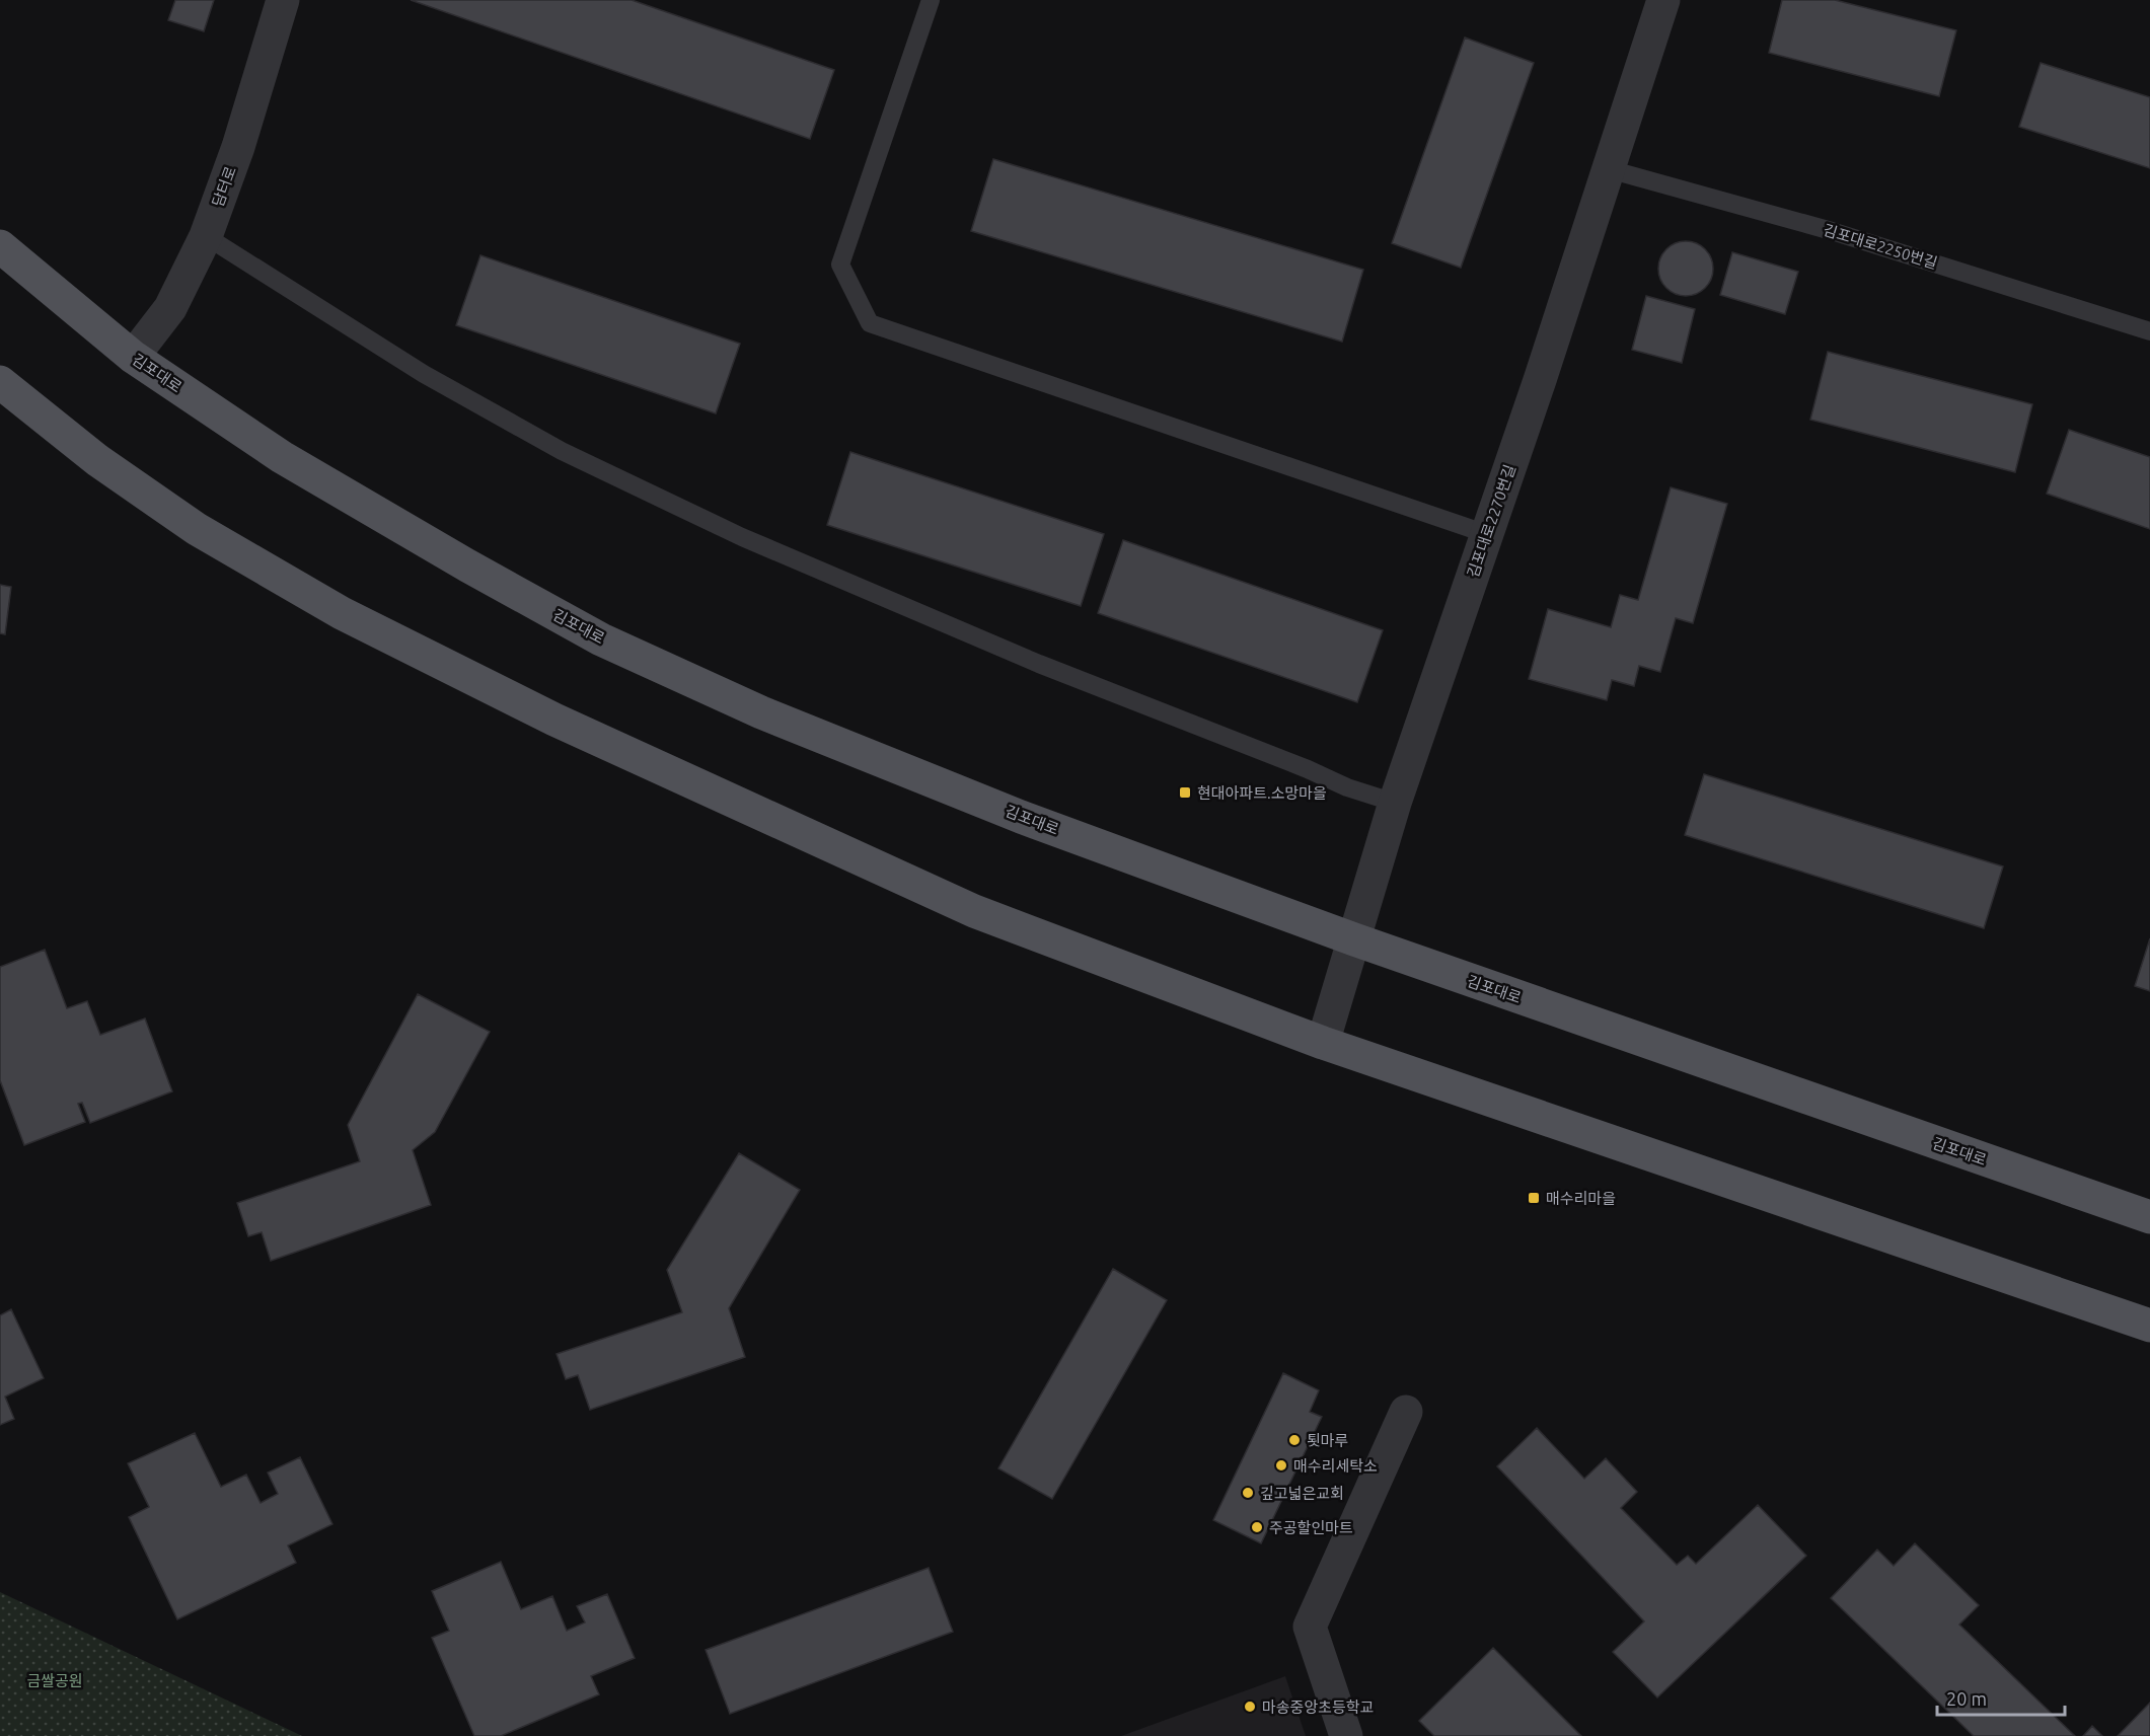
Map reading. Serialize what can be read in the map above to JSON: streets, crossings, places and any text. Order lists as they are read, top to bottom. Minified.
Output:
{"streets":{"main road":["김포대로"],"street":["담터로","김포대로2270번길"],"lane":["김포대로2250번길"]},"crossings":[["담터로","김포대로"],["김포대로2250번길","김포대로2270번길"],["김포대로","김포대로2270번길"]],"parks":["금쌀공원"],"places":{"transit":["현대아파트.소망마을","매수리마을"],"other":["툇마루","매수리세탁소","깊고넓은교회","주공할인마트","마송중앙초등학교"]},"scale_bar":"20 m"}
